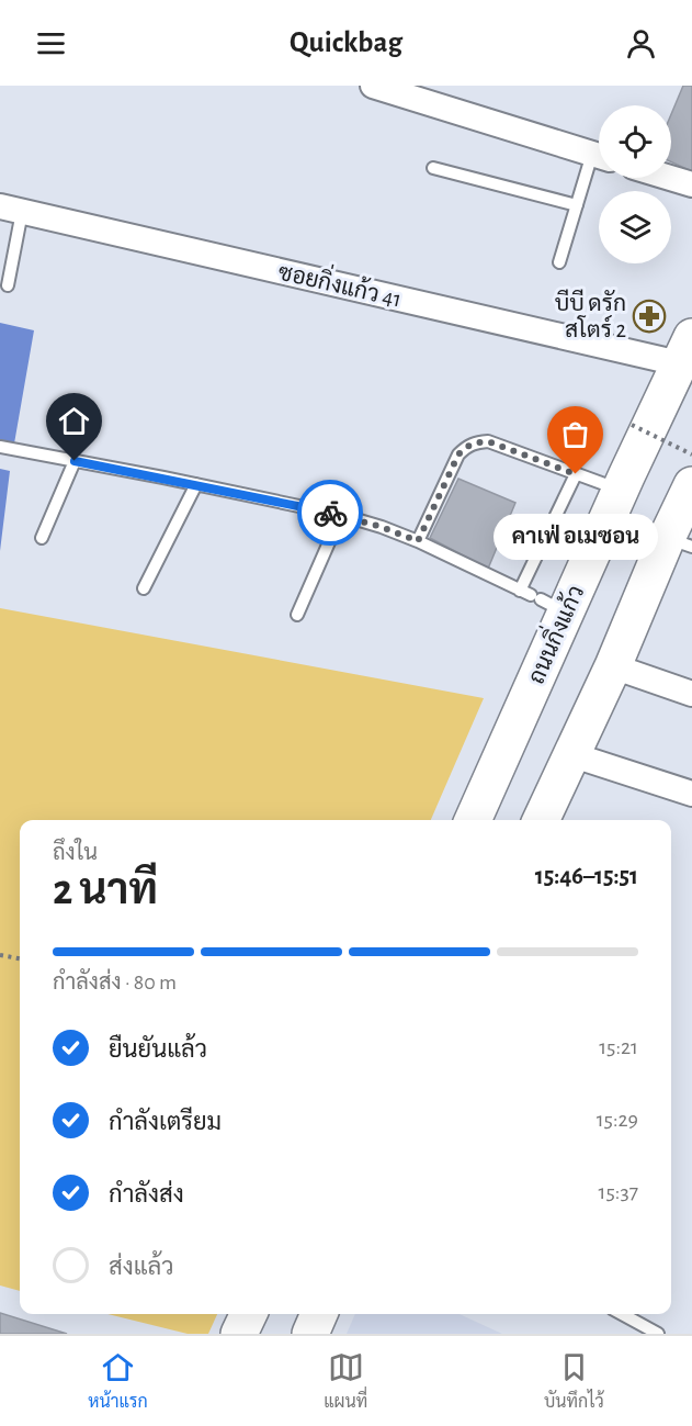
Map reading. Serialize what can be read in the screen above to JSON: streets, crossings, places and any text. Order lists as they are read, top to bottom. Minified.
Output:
{"streets":{"main road":["ถนนกิ่งแก้ว"],"street":["ซอยกิ่งแก้ว 41"]},"crossings":[["ซอยกิ่งแก้ว 41","ถนนกิ่งแก้ว"]],"places":{"pharmacy":["บีบี ดรัก สโตร์ 2"],"other":["คาเฟ่ อเมซอน"]},"page":{"header":"Quickbag","bubble":"คาเฟ่ อเมซอน","heading":["2 นาที","ถึงใน","15:46–15:51"],"bar":"กำลังส่ง · 80 m","list":[["ยืนยันแล้ว","15:21"],["กำลังเตรียม","15:29"],["กำลังส่ง","15:37"],"ส่งแล้ว"],"tabs":["หน้าแรก","แผนที่","บันทึกไว้"]}}
